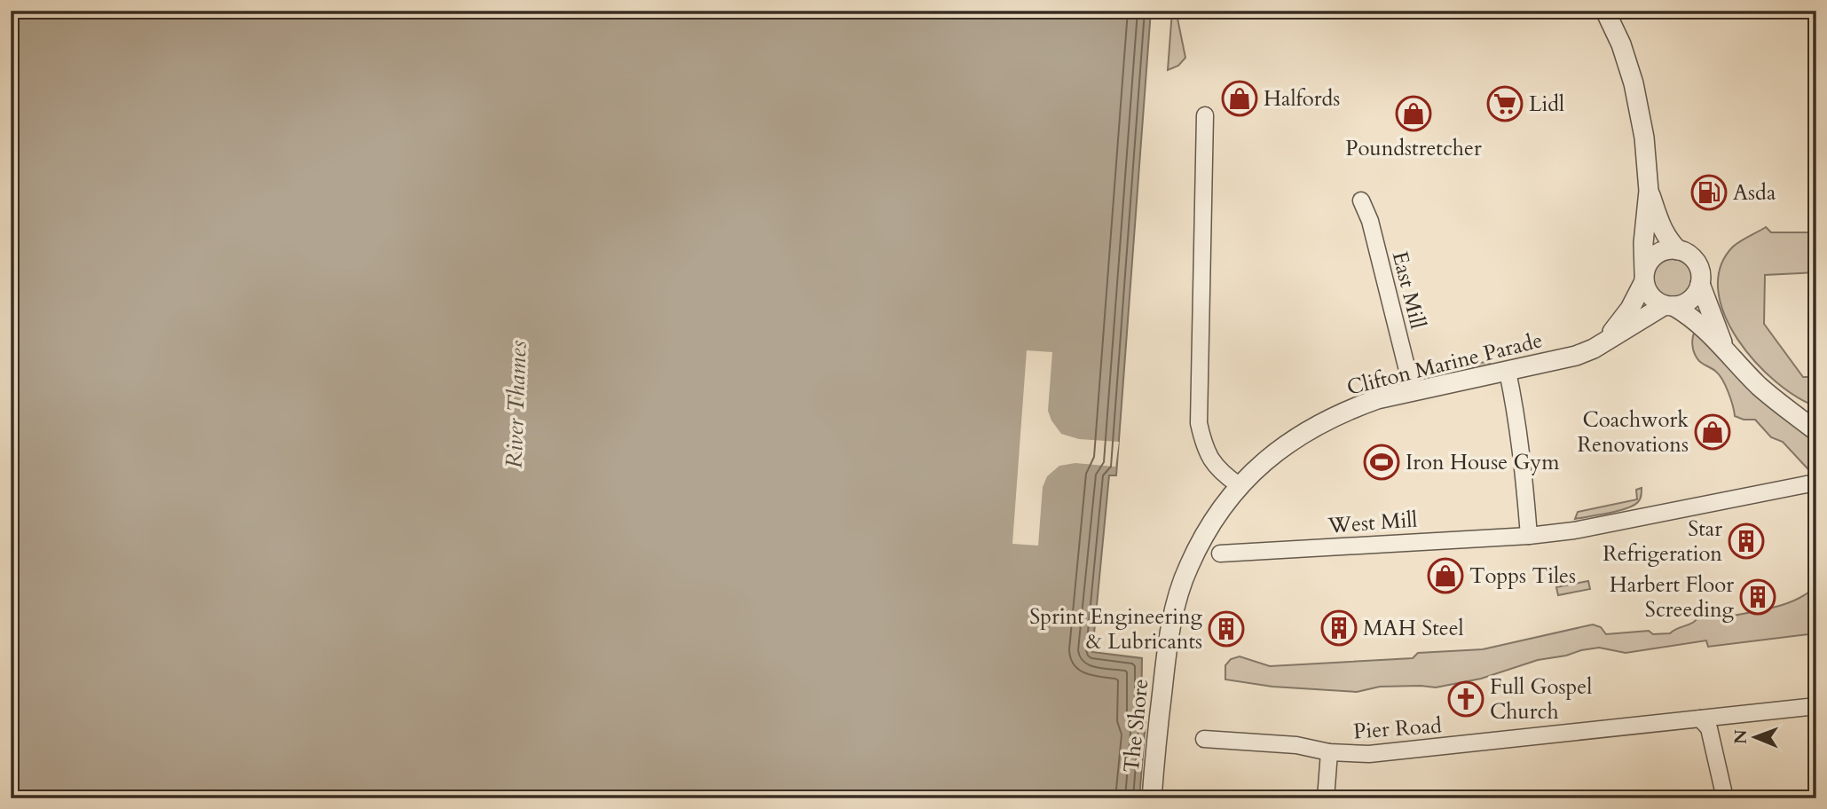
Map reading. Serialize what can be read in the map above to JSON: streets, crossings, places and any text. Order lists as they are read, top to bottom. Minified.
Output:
{"streets":{"street":["East Mill","Clifton Marine Parade","West Mill","The Shore","Pier Road"]},"crossings":[["East Mill","Clifton Marine Parade"],["Clifton Marine Parade","The Shore"]],"water":["River Thames"],"places":{"shop":["Halfords","Poundstretcher","Coachwork Renovations","Topps Tiles"],"supermarket":["Lidl"],"fuel station":["Asda"],"sports":["Iron House Gym"],"building":["Star Refrigeration","Harbert Floor Screeding","MAH Steel","Sprint Engineering & Lubricants"],"church":["Full Gospel Church"]},"north":"left"}
